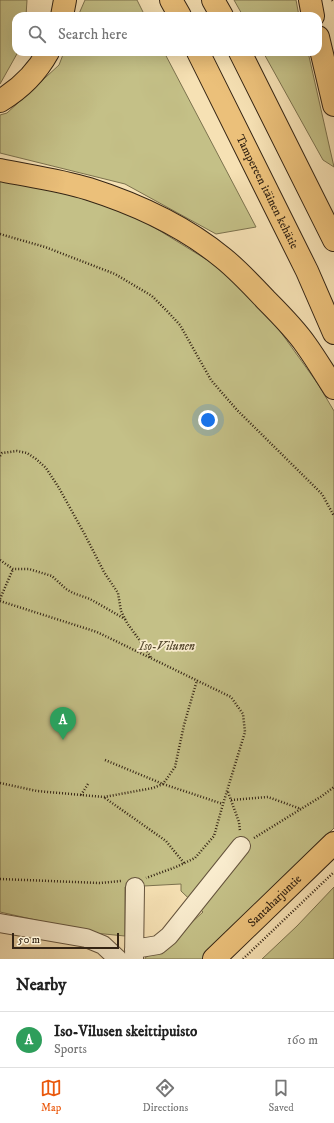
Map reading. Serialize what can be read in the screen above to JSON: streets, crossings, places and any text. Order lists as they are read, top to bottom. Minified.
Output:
{"streets":{"main road":["Tampereen itäinen kehätie","Santaharjuntie"]},"parks":["Iso-Vilunen"],"scale_bar":"50 m","page":{"search":"Search here","pins":"A","scale":"50 m","heading":"Nearby","list":[{"mark":"A","name":"Iso-Vilusen skeittipuisto","note":"Sports","value":"160 m"}],"nav":["Map","Directions","Saved"]}}
